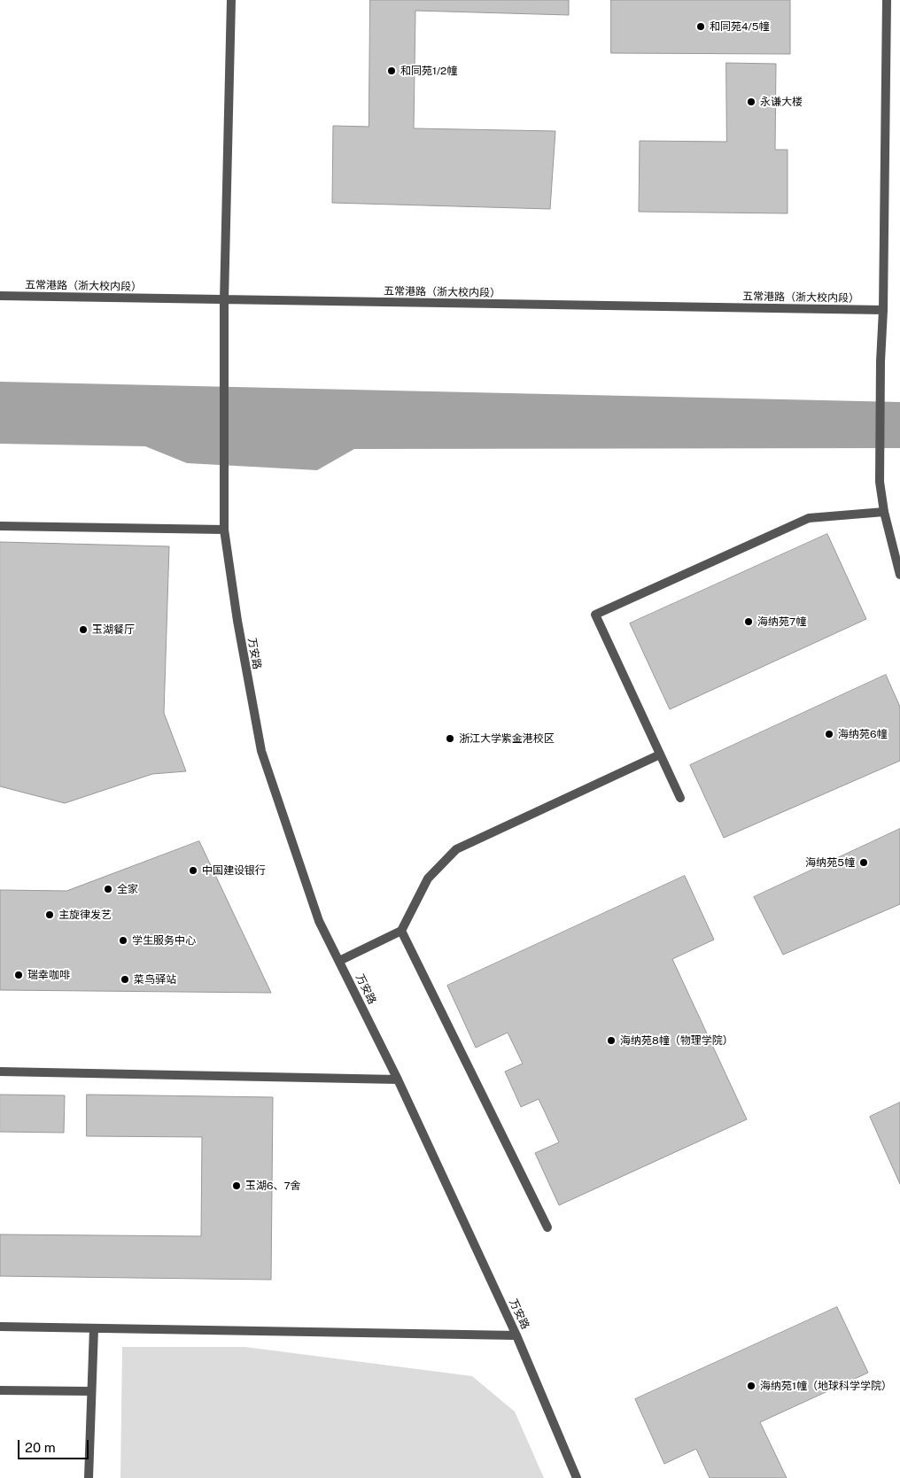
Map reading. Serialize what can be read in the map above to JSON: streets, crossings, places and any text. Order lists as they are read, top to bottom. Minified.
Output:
{"streets":{"street":["五常港路（浙大校内段）","万安路"]},"crossings":[["五常港路（浙大校内段）","万安路"]],"places":["和同苑4/5幢","和同苑1/2幢","永谦大楼","海纳苑7幢","玉湖餐厅","海纳苑6幢","浙江大学紫金港校区","海纳苑5幢","中国建设银行","全家","主旋律发艺","学生服务中心","瑞幸咖啡","菜鸟驿站","海纳苑8幢（物理学院）","玉湖6、7舍","海纳苑1幢（地球科学学院）"],"scale_bar":"20 m"}
